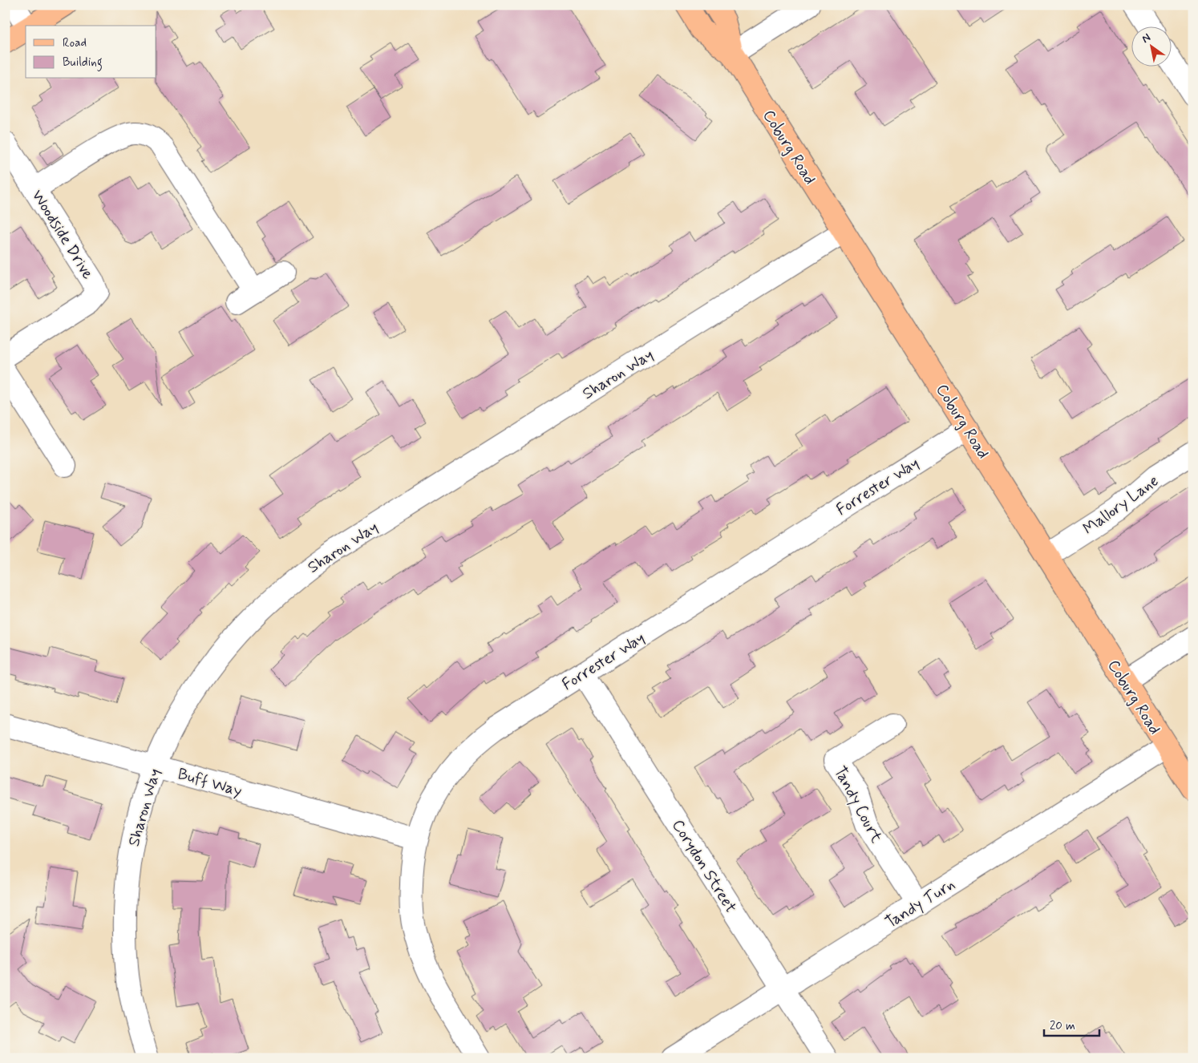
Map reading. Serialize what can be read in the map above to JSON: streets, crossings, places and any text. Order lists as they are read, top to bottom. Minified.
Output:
{"streets":{"main road":["Coburg Road"],"street":["Woodside Drive","Sharon Way","Forrester Way","Mallory Lane","Buff Way","Tandy Court","Corydon Street","Tandy Turn"]},"crossings":[["Coburg Road","Sharon Way"],["Coburg Road","Forrester Way"],["Coburg Road","Mallory Lane"],["Coburg Road","Tandy Turn"],["Sharon Way","Buff Way"],["Forrester Way","Buff Way"],["Forrester Way","Corydon Street"],["Tandy Court","Tandy Turn"],["Corydon Street","Tandy Turn"]],"legend":["Road","Building"],"scale_bar":"20 m","north":"top left"}
